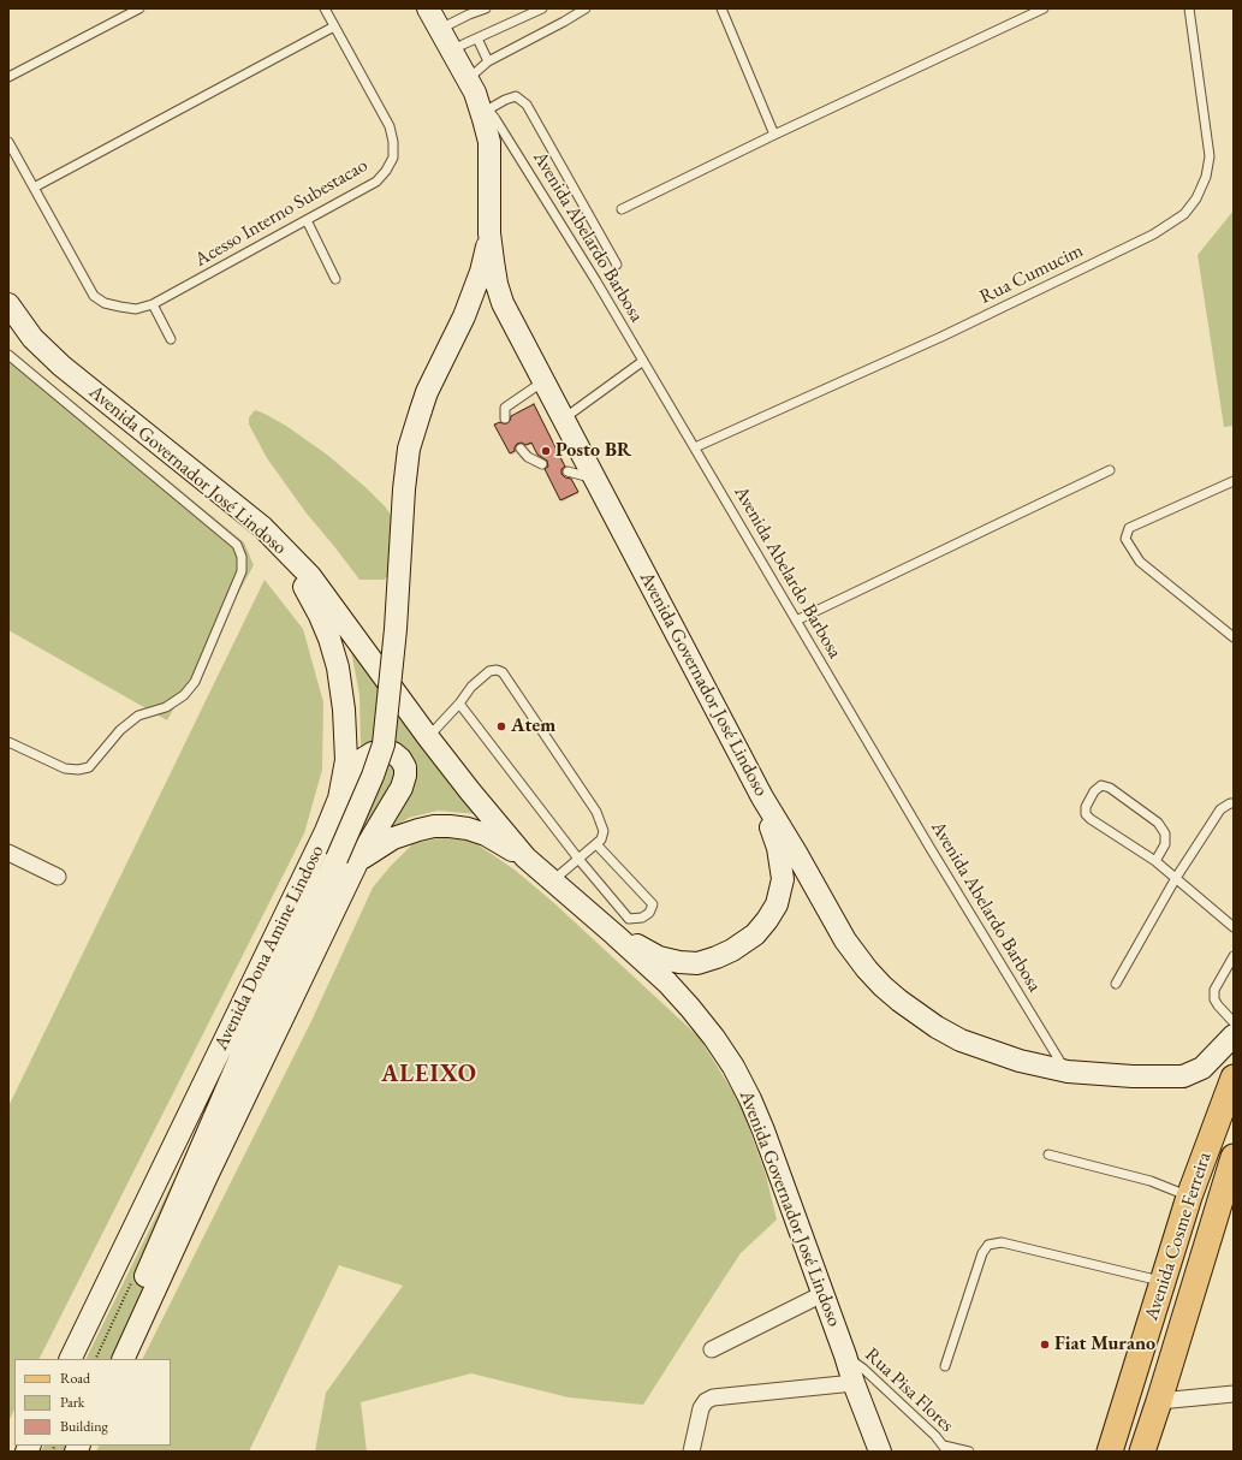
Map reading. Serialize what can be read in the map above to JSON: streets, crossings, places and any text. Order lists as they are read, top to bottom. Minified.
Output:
{"streets":{"main road":["Avenida Governador José Lindoso","Avenida Dona Amine Lindoso","Avenida Cosme Ferreira"],"lane":["Acesso Interno Subestacao","Avenida Abelardo Barbosa","Rua Cumucim","Rua Pisa Flores"]},"crossings":[["Avenida Abelardo Barbosa","Rua Cumucim"],["Avenida Abelardo Barbosa","Avenida Governador José Lindoso"],["Avenida Governador José Lindoso","Avenida Dona Amine Lindoso"],["Avenida Governador José Lindoso","Rua Pisa Flores"]],"districts":["ALEIXO"],"places":["Posto BR","Atem","Fiat Murano"],"legend":["Road","Park","Building"]}
